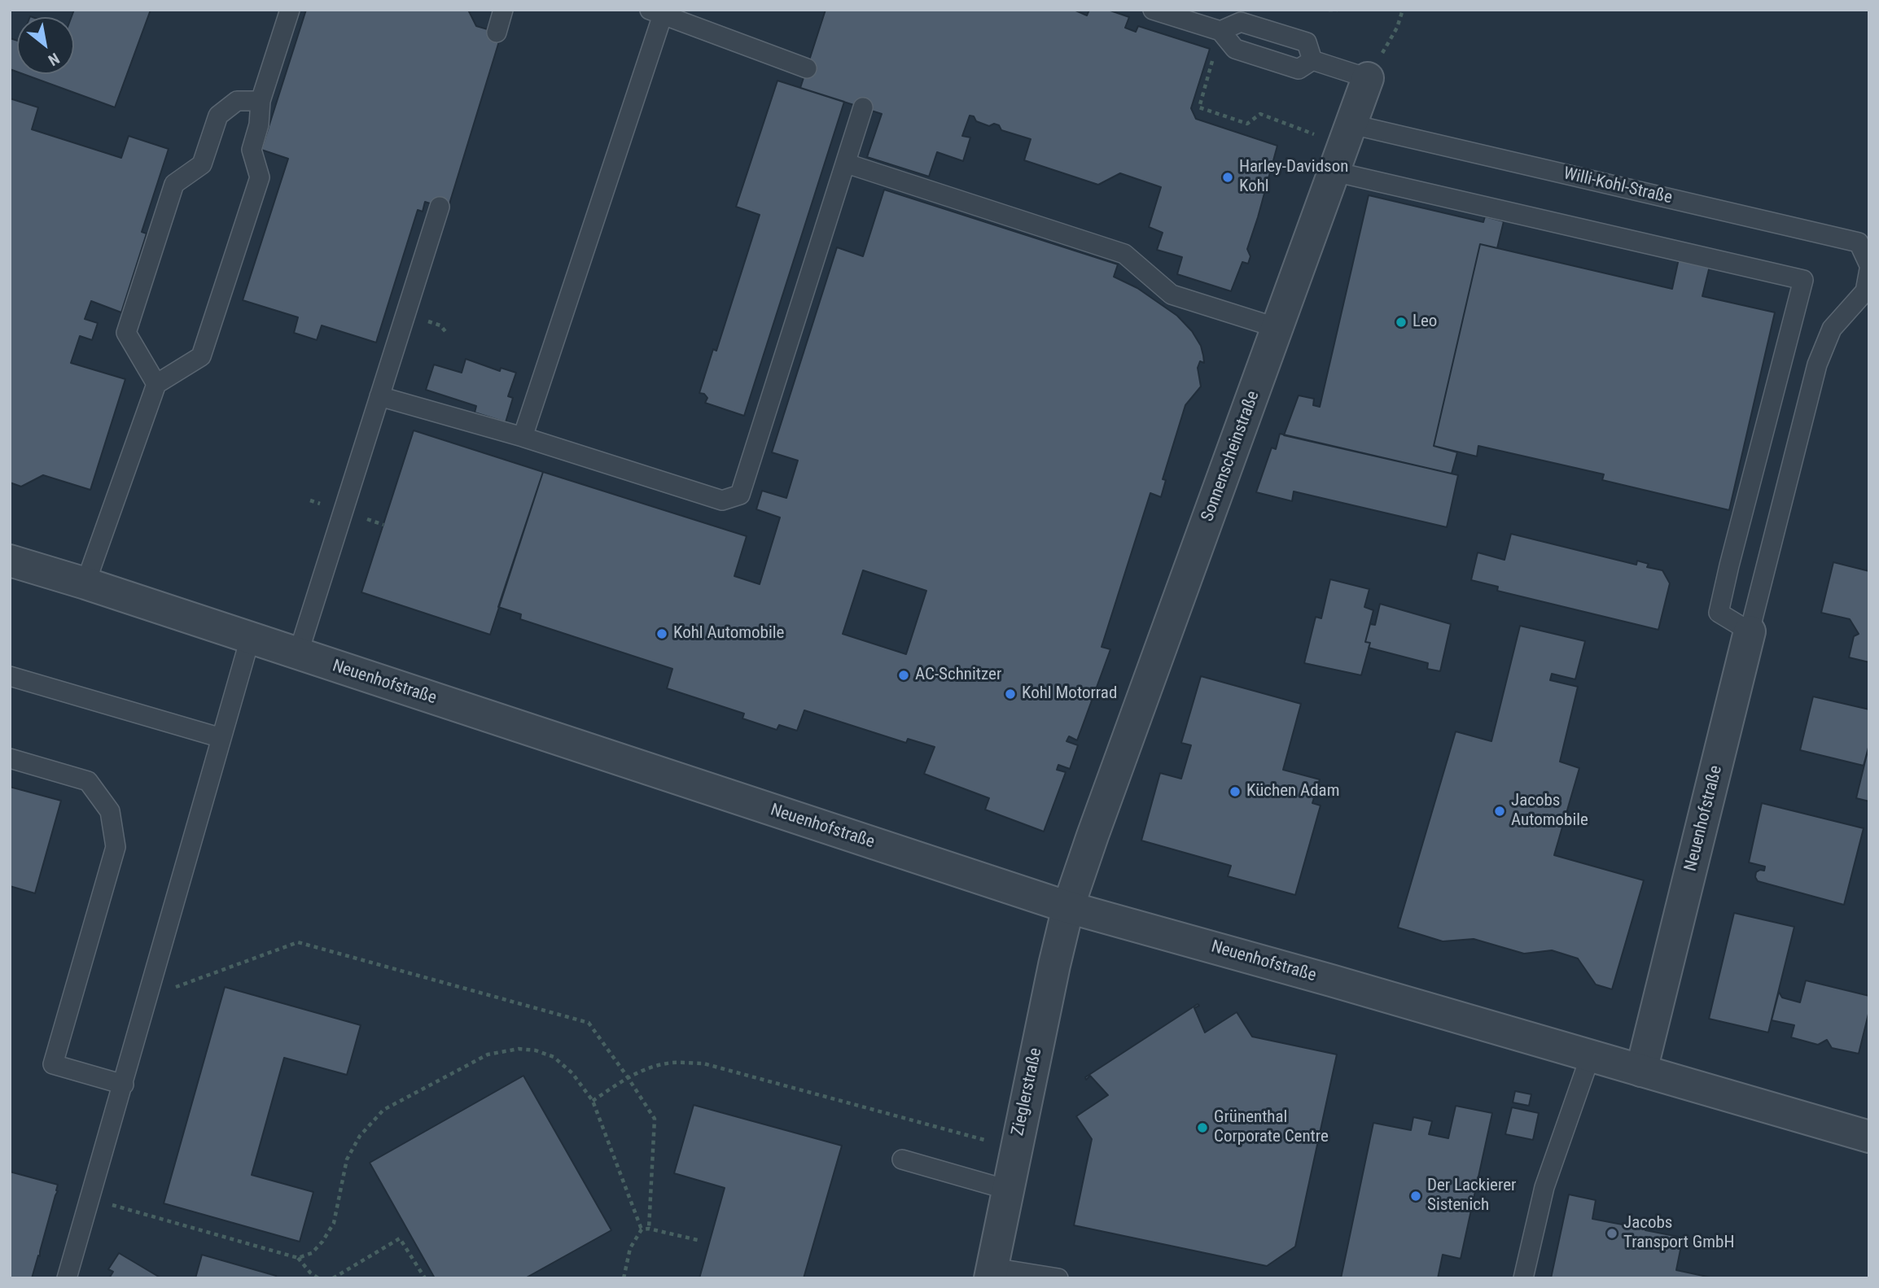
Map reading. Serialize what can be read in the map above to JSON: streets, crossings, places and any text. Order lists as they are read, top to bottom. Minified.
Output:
{"streets":{"street":["Sonnenscheinstraße","Neuenhofstraße","Zieglerstraße"],"lane":["Willi-Kohl-Straße"]},"crossings":[["Willi-Kohl-Straße","Sonnenscheinstraße"],["Willi-Kohl-Straße","Neuenhofstraße"],["Sonnenscheinstraße","Neuenhofstraße"],["Sonnenscheinstraße","Zieglerstraße"],["Neuenhofstraße","Zieglerstraße"]],"places":["Harley-Davidson Kohl","Leo","Kohl Automobile","AC-Schnitzer","Kohl Motorrad","Küchen Adam","Jacobs Automobile","Grünenthal Corporate Centre","Der Lackierer Sistenich","Jacobs Transport GmbH"],"north":"bottom right"}
